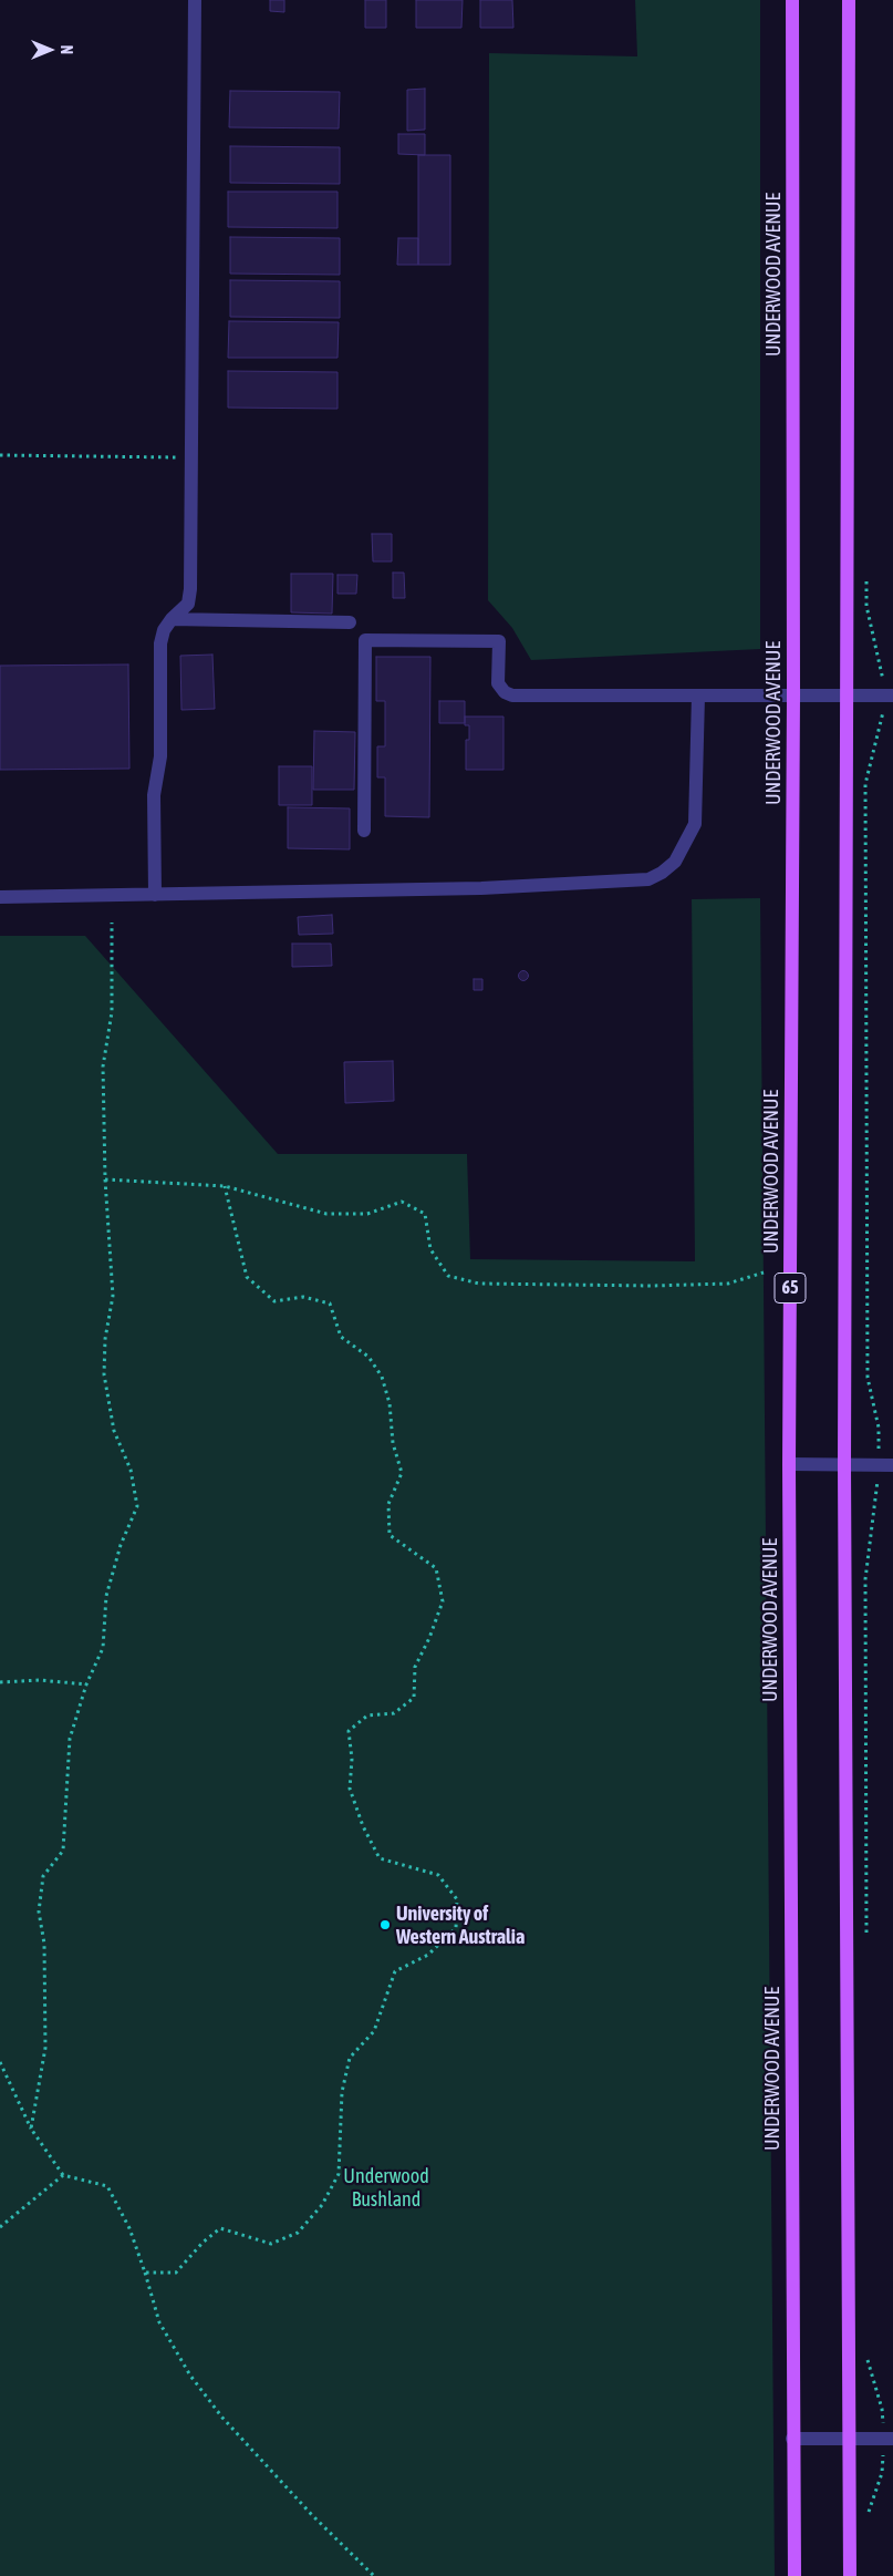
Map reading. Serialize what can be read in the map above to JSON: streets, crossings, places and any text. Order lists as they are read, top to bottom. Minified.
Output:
{"streets":{"main road":["UNDERWOOD AVENUE","65"]},"parks":["Underwood Bushland"],"places":["University of Western Australia"],"north":"right"}
